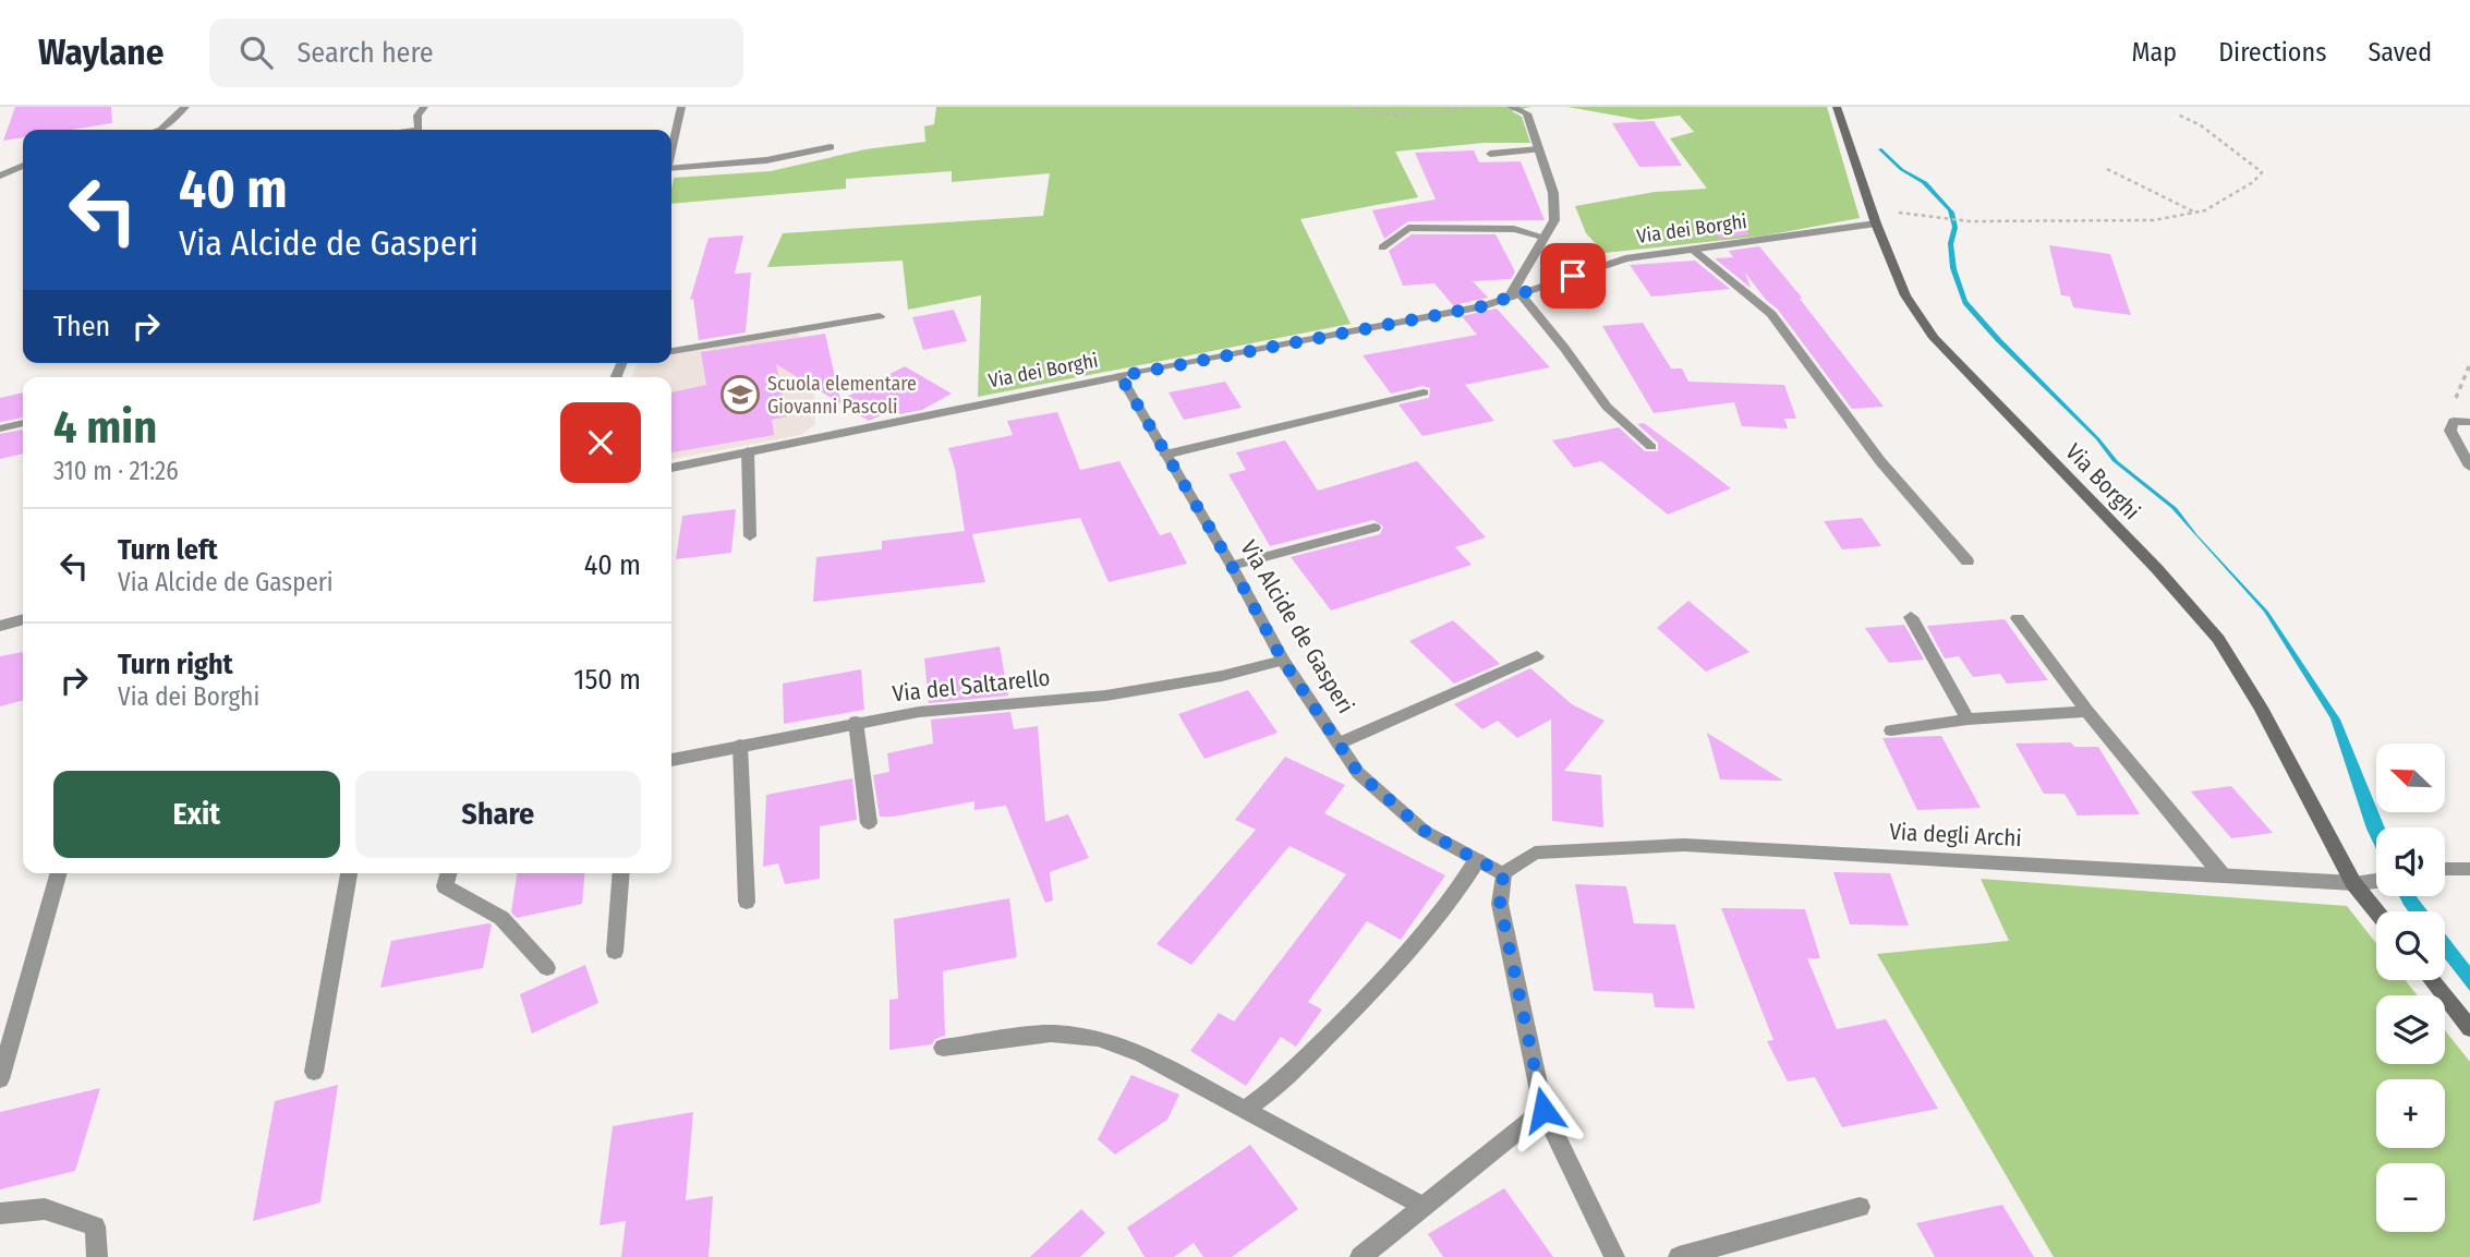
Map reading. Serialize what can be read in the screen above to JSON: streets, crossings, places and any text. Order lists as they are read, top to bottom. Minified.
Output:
{"streets":{"main road":["Via Borghi"],"street":["Via dei Borghi","Via Alcide de Gasperi","Via del Saltarello","Via degli Archi"]},"crossings":[["Via dei Borghi","Via Borghi"],["Via dei Borghi","Via Alcide de Gasperi"],["Via Borghi","Via degli Archi"],["Via Alcide de Gasperi","Via del Saltarello"],["Via Alcide de Gasperi","Via degli Archi"]],"places":{"school or university":["Scuola elementare Giovanni Pascoli"]},"north":"top left","page":{"header":"Waylane","search":"Search here","nav":["Map","Directions","Saved"],"turn":["40 m","Via Alcide de Gasperi"],"then":"Then","heading":["4 min","310 m · 21:26"],"list":[{"name":"Turn left","note":"Via Alcide de Gasperi","value":"40 m"},{"name":"Turn right","note":"Via dei Borghi","value":"150 m"}],"map_buttons":["+","−"],"buttons":["Exit","Share"]}}
